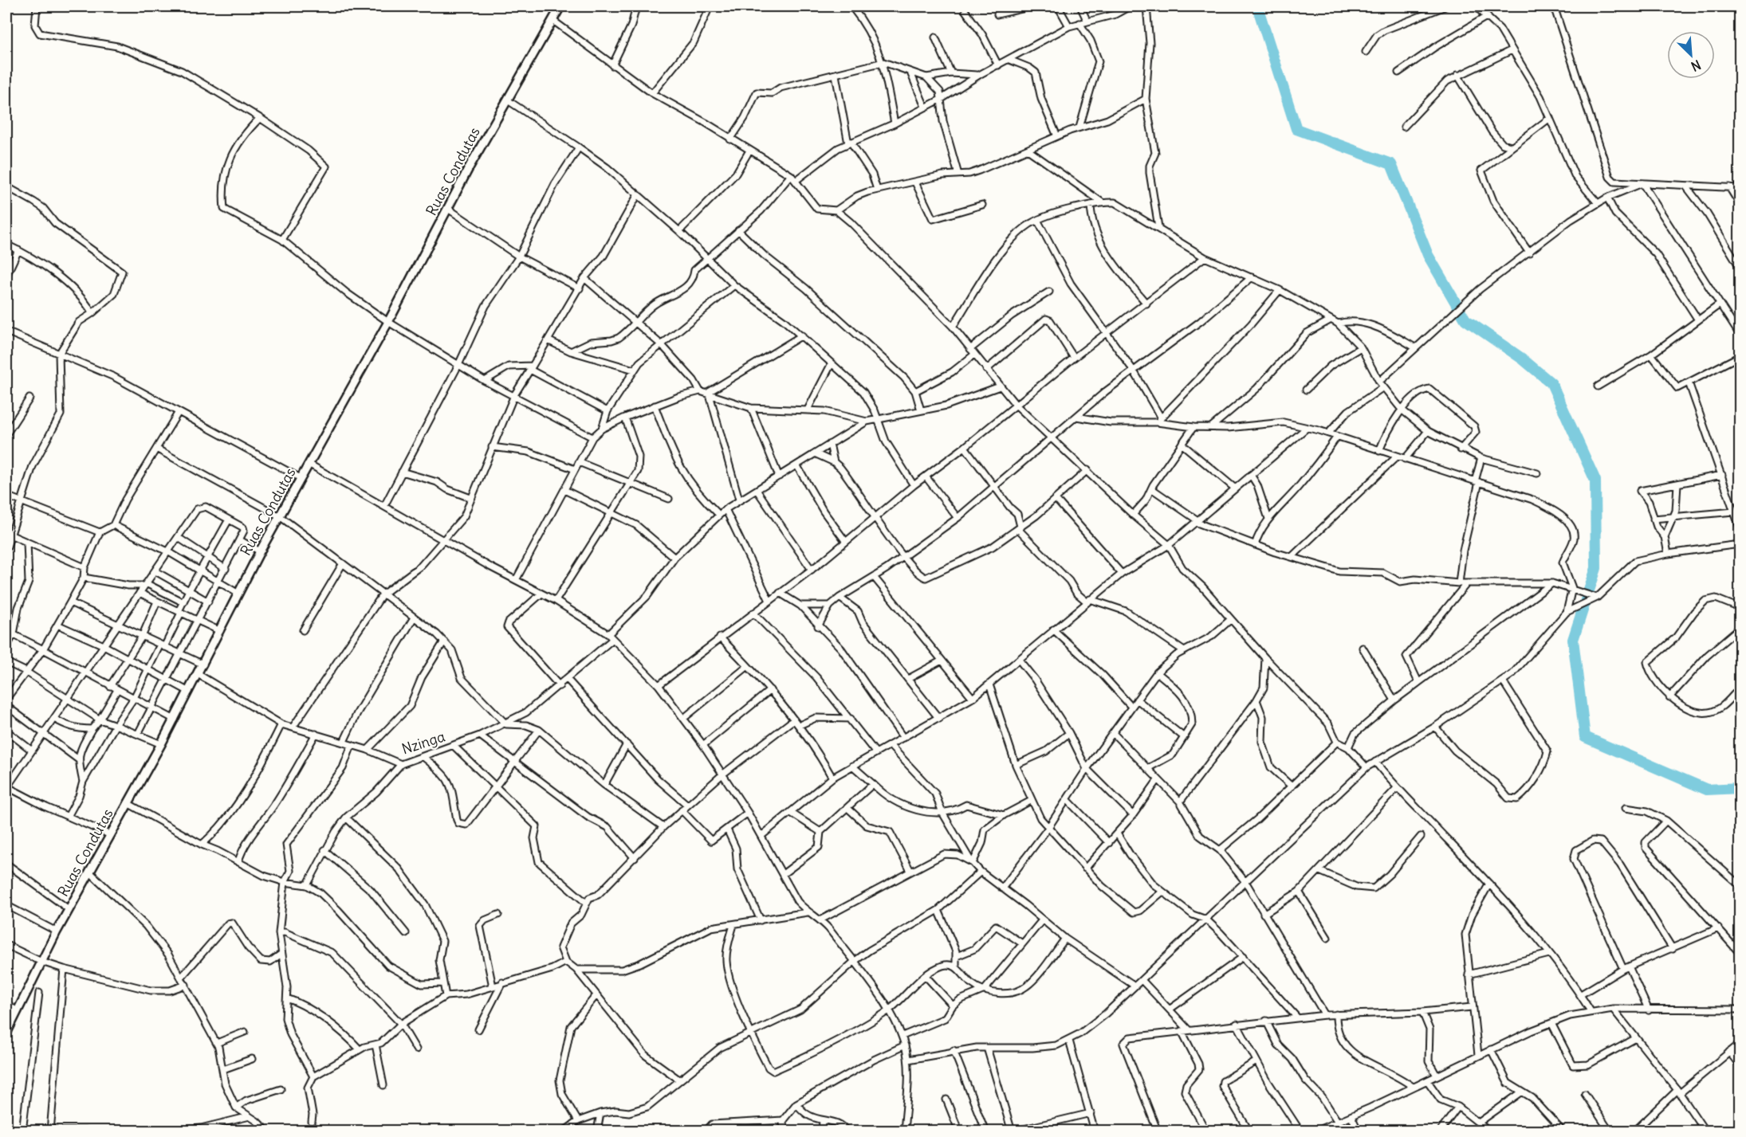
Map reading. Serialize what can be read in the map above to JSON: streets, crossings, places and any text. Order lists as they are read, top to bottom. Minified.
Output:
{"streets":{"street":["Ruas Condutas","Nzinga"]},"crossings":[["Ruas Condutas","Nzinga"]],"north":"bottom right"}
